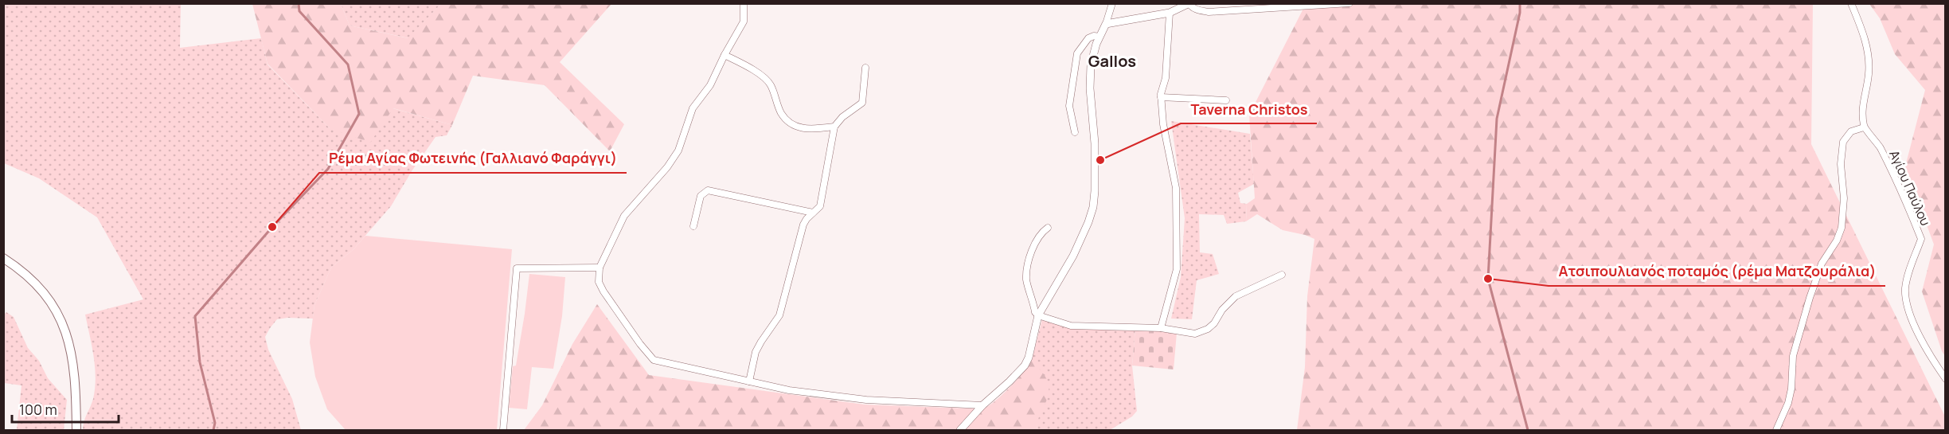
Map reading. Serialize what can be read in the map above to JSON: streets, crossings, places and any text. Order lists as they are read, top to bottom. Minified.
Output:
{"streets":{"street":["Αγίου Παύλου"]},"districts":["Gallos"],"places":["Taverna Christos","Ρέμα Αγίας Φωτεινής (Γαλλιανό Φαράγγι)","Ατσιπουλιανός ποταμός (ρέμα Ματζουράλια)"],"scale_bar":"100 m"}
